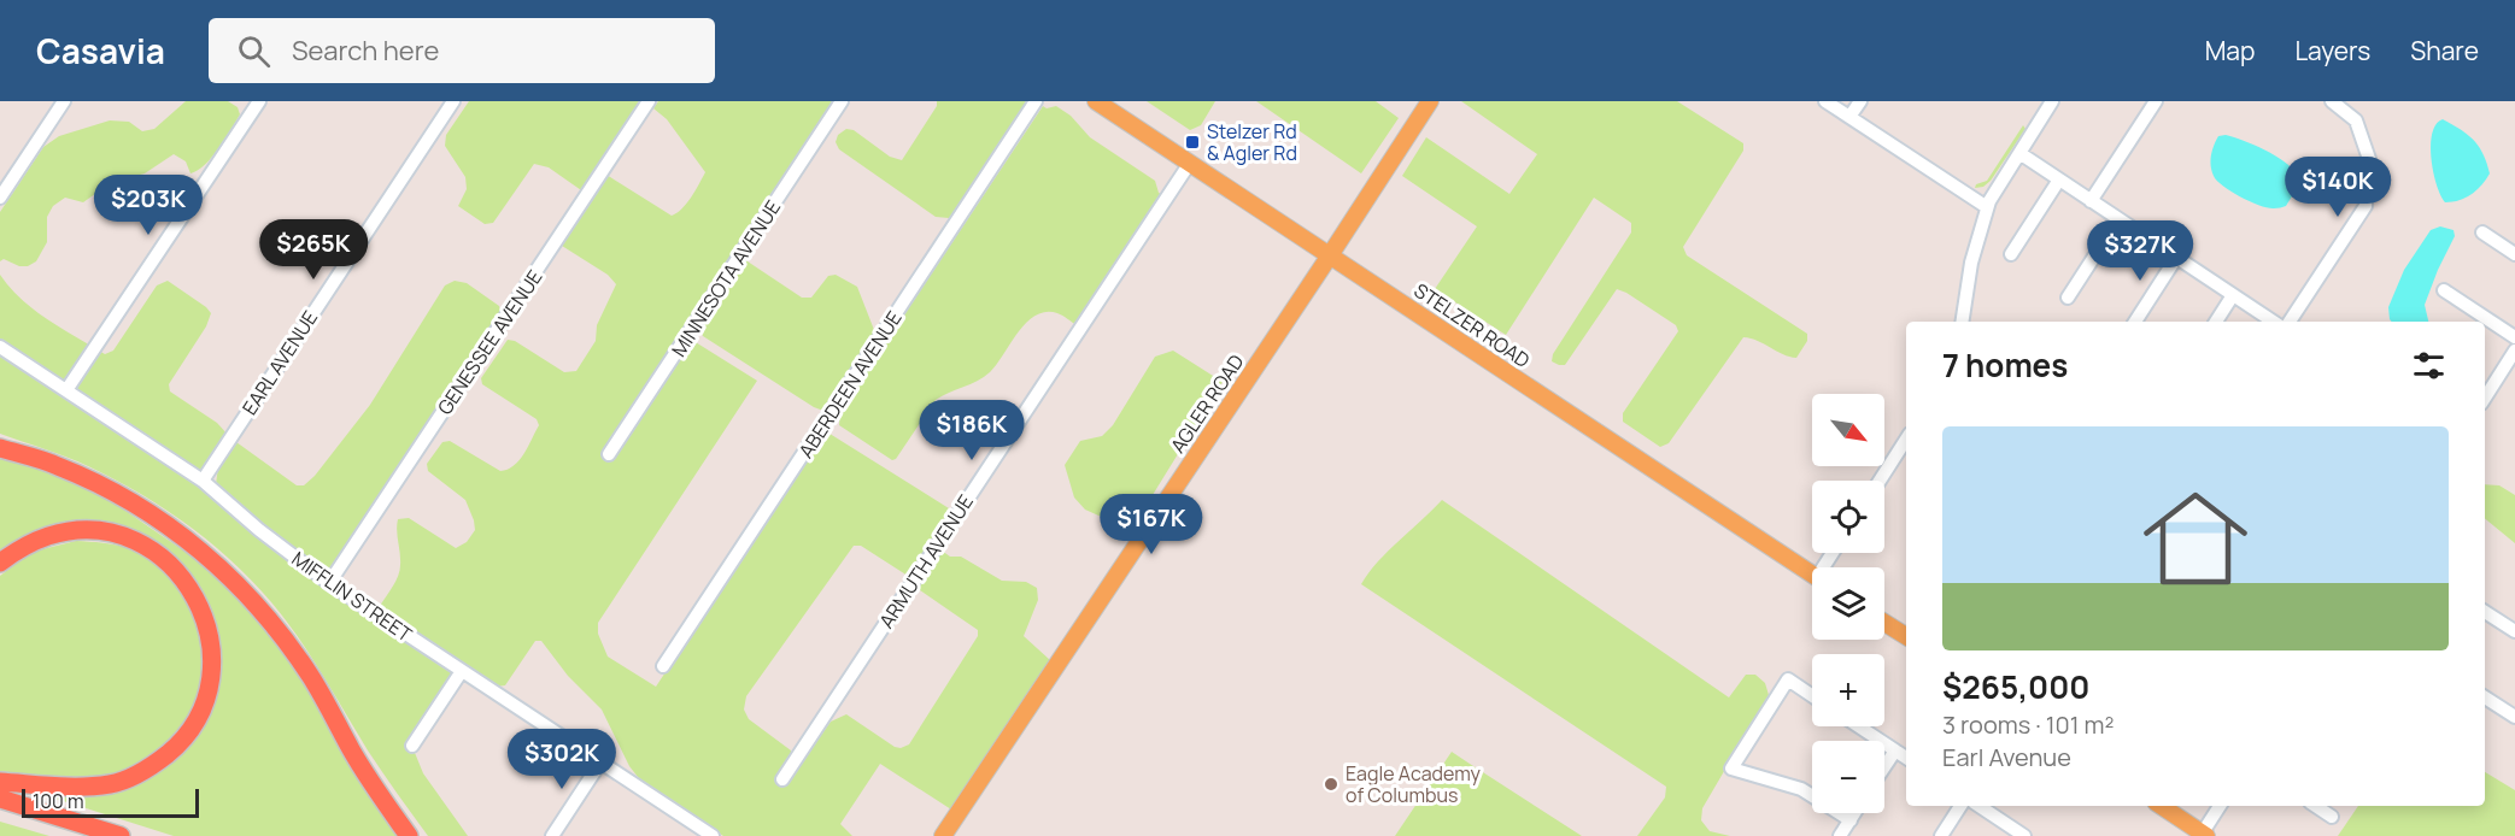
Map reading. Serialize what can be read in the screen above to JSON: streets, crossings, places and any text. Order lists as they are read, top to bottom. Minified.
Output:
{"streets":{"main road":["STELZER ROAD","AGLER ROAD"],"street":["MINNESOTA AVENUE","GENESSEE AVENUE","EARL AVENUE","ABERDEEN AVENUE","ARMUTH AVENUE","MIFFLIN STREET"]},"crossings":[["STELZER ROAD","AGLER ROAD"],["STELZER ROAD","ARMUTH AVENUE"],["GENESSEE AVENUE","MIFFLIN STREET"],["EARL AVENUE","MIFFLIN STREET"]],"places":{"transit":["Stelzer Rd & Agler Rd"],"other":["Eagle Academy of Columbus"]},"scale_bar":"100 m","north":"bottom right","page":{"header":"Casavia","search":"Search here","nav":["Map","Layers","Share"],"price":["$140K","$203K","$265K","$327K","$186K","$167K","$302K"],"heading":"7 homes","map_buttons":["+","−"],"list":[{"name":"$265,000","note":"3 rooms · 101 m² · Earl Avenue"}],"scale":"100 m"}}
